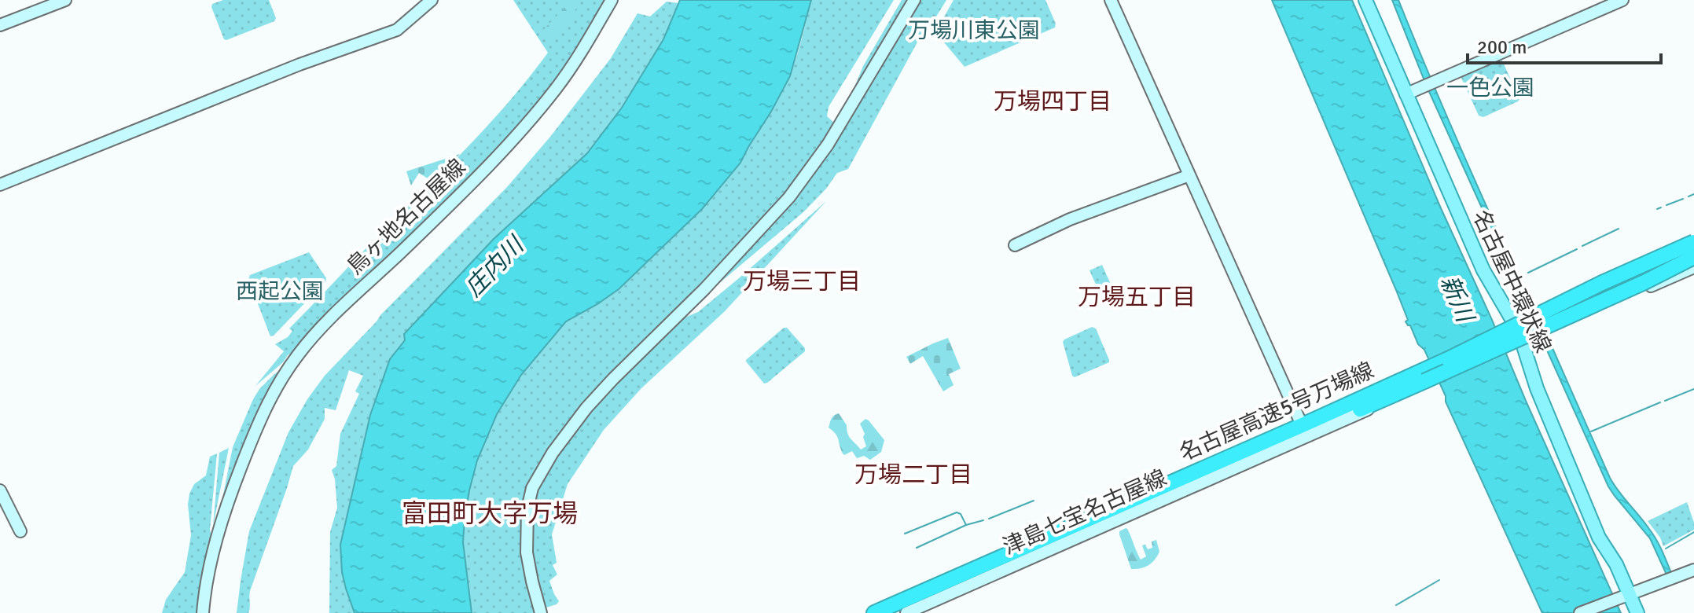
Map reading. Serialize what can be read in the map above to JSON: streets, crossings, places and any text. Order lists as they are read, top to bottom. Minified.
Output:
{"streets":{"highway":["名古屋高速5号万場線"],"main road":["鳥ヶ地名古屋線","名古屋中環状線","津島七宝名古屋線"]},"crossings":[["名古屋中環状線","津島七宝名古屋線"],["名古屋高速5号万場線","津島七宝名古屋線"]],"districts":["万場四丁目","万場三丁目","万場五丁目","万場二丁目","富田町大字万場"],"water":["庄内川","新川"],"parks":["万場川東公園","一色公園","西起公園"],"scale_bar":"200 m"}
